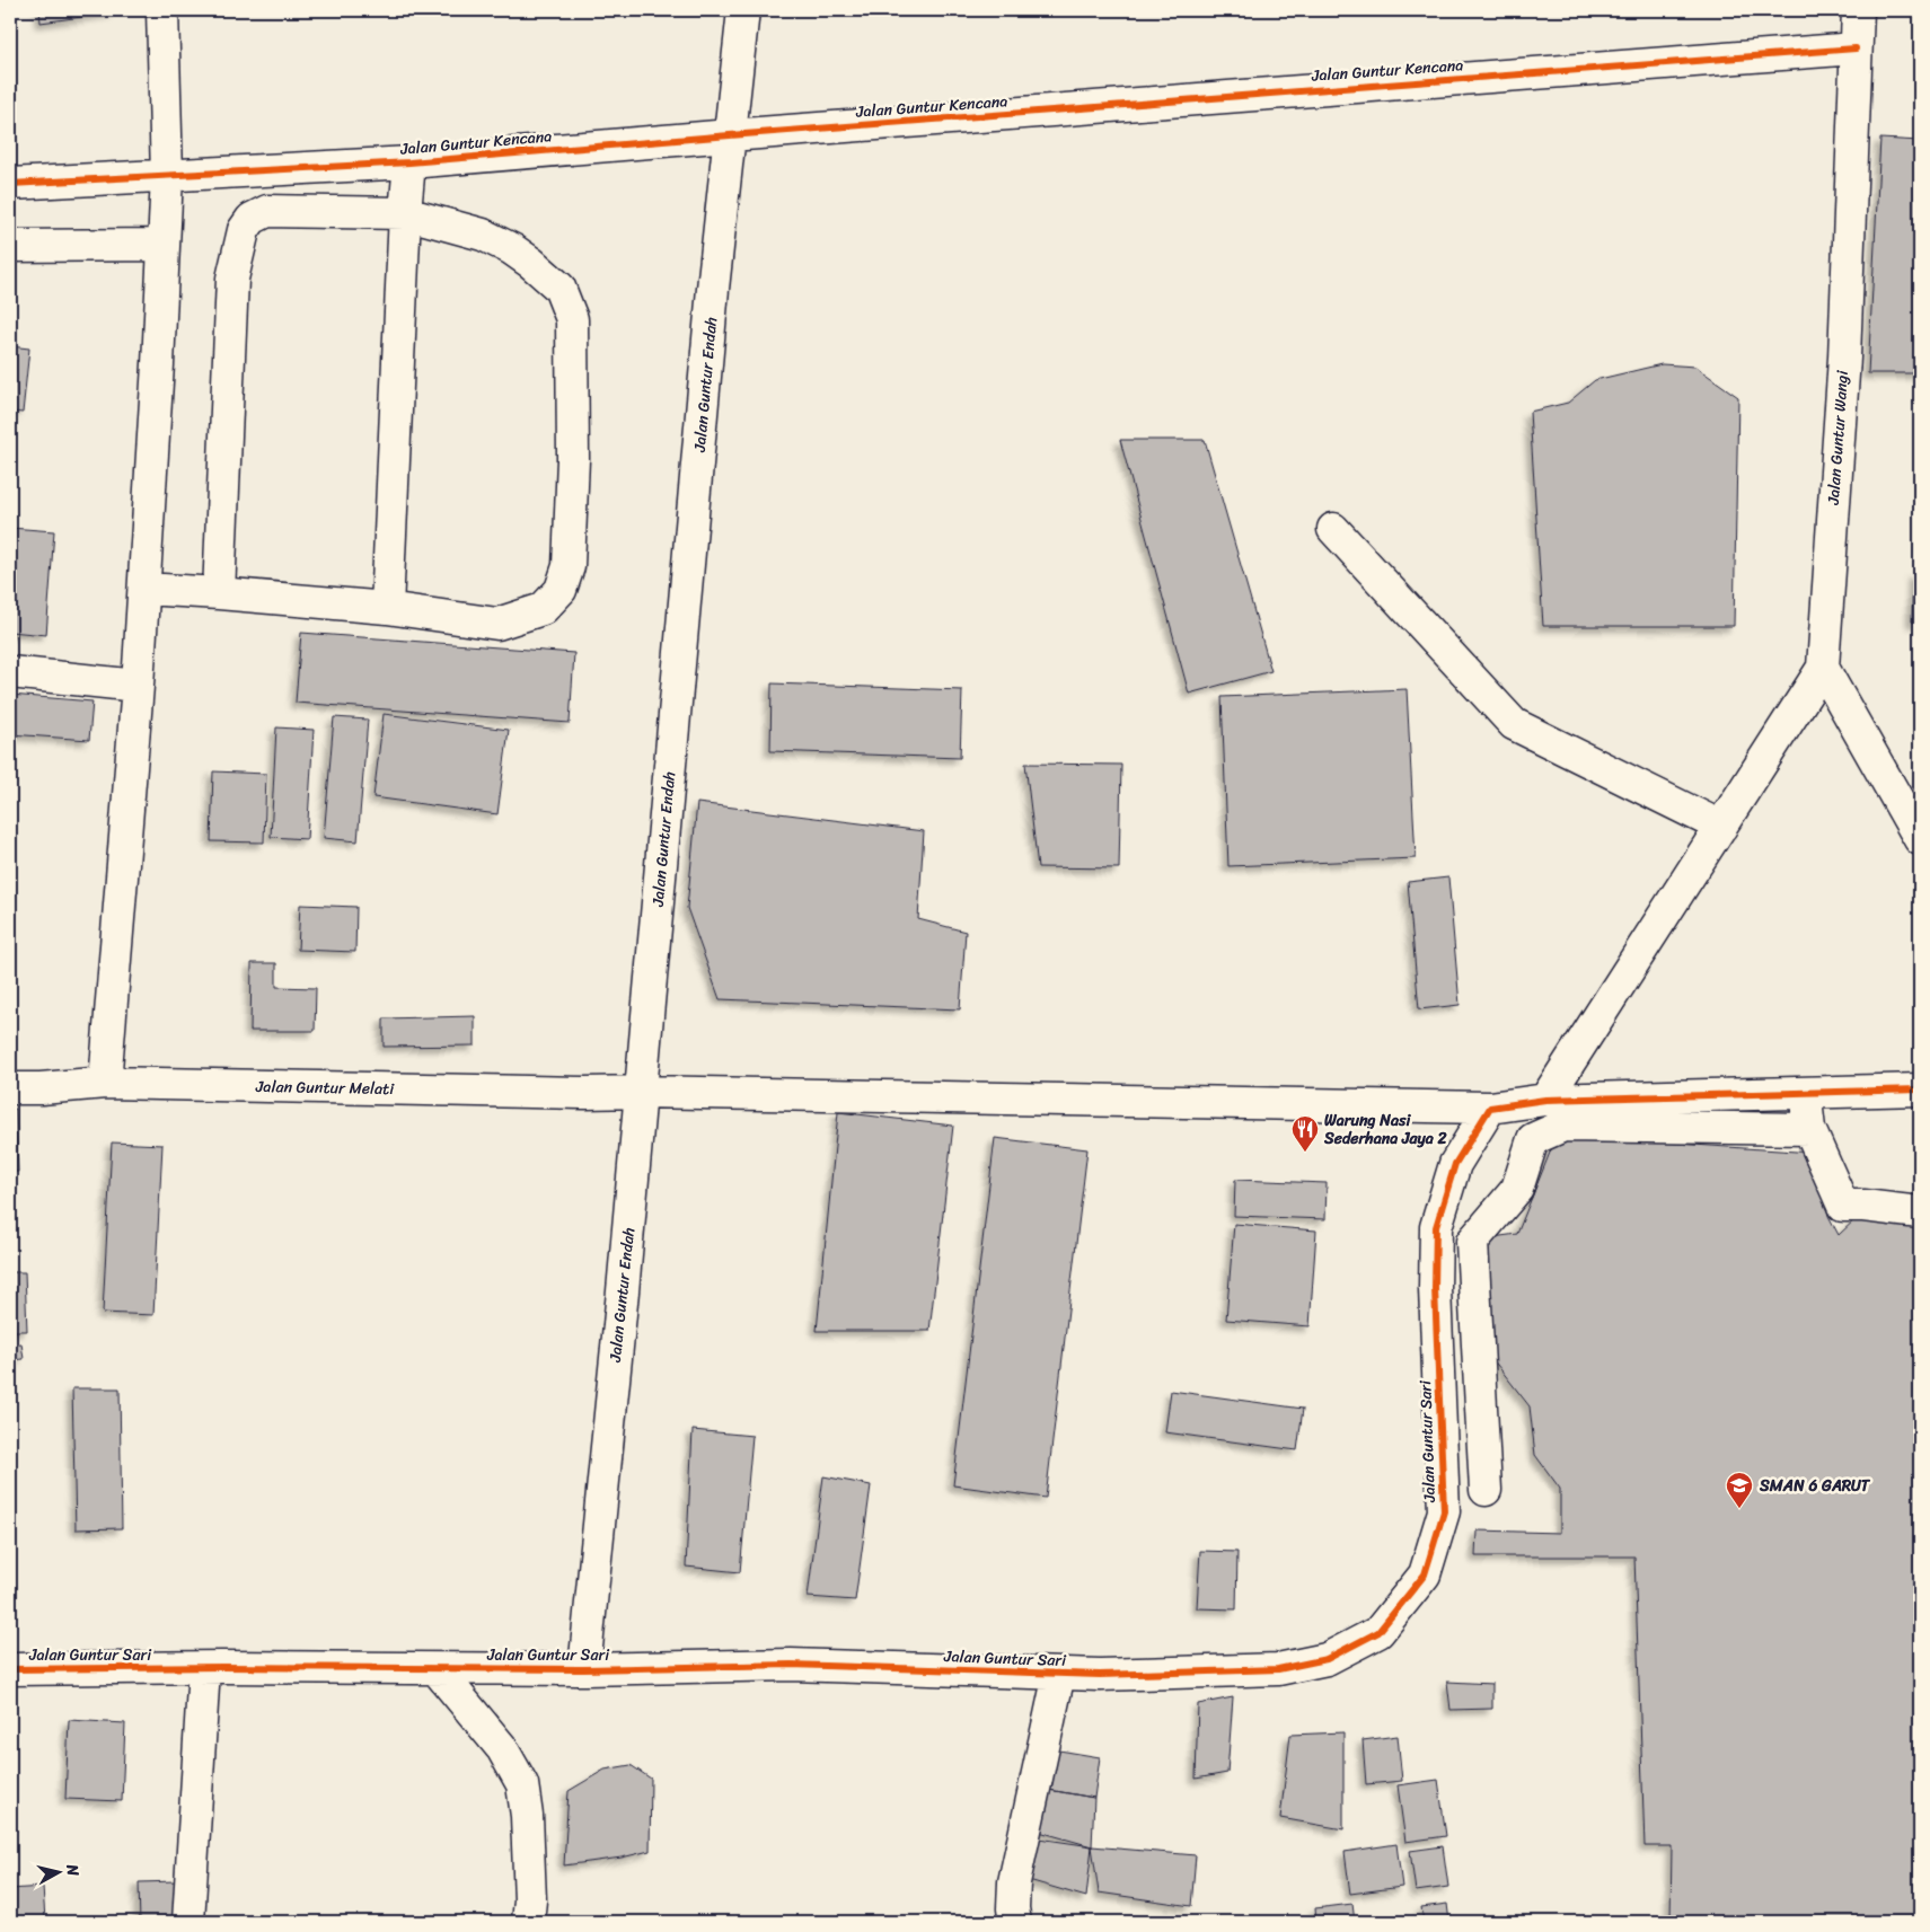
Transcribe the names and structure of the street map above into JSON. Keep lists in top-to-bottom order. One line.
{"streets":{"street":["Jalan Guntur Kencana","Jalan Guntur Endah","Jalan Guntur Wangi","Jalan Guntur Melati","Jalan Guntur Sari"]},"crossings":[["Jalan Guntur Kencana","Jalan Guntur Endah"],["Jalan Guntur Kencana","Jalan Guntur Wangi"],["Jalan Guntur Endah","Jalan Guntur Melati"],["Jalan Guntur Endah","Jalan Guntur Sari"],["Jalan Guntur Melati","Jalan Guntur Sari"]],"places":{"restaurant":["Warung Nasi Sederhana Jaya 2"],"school or university":["SMAN 6 GARUT"]},"north":"right"}
